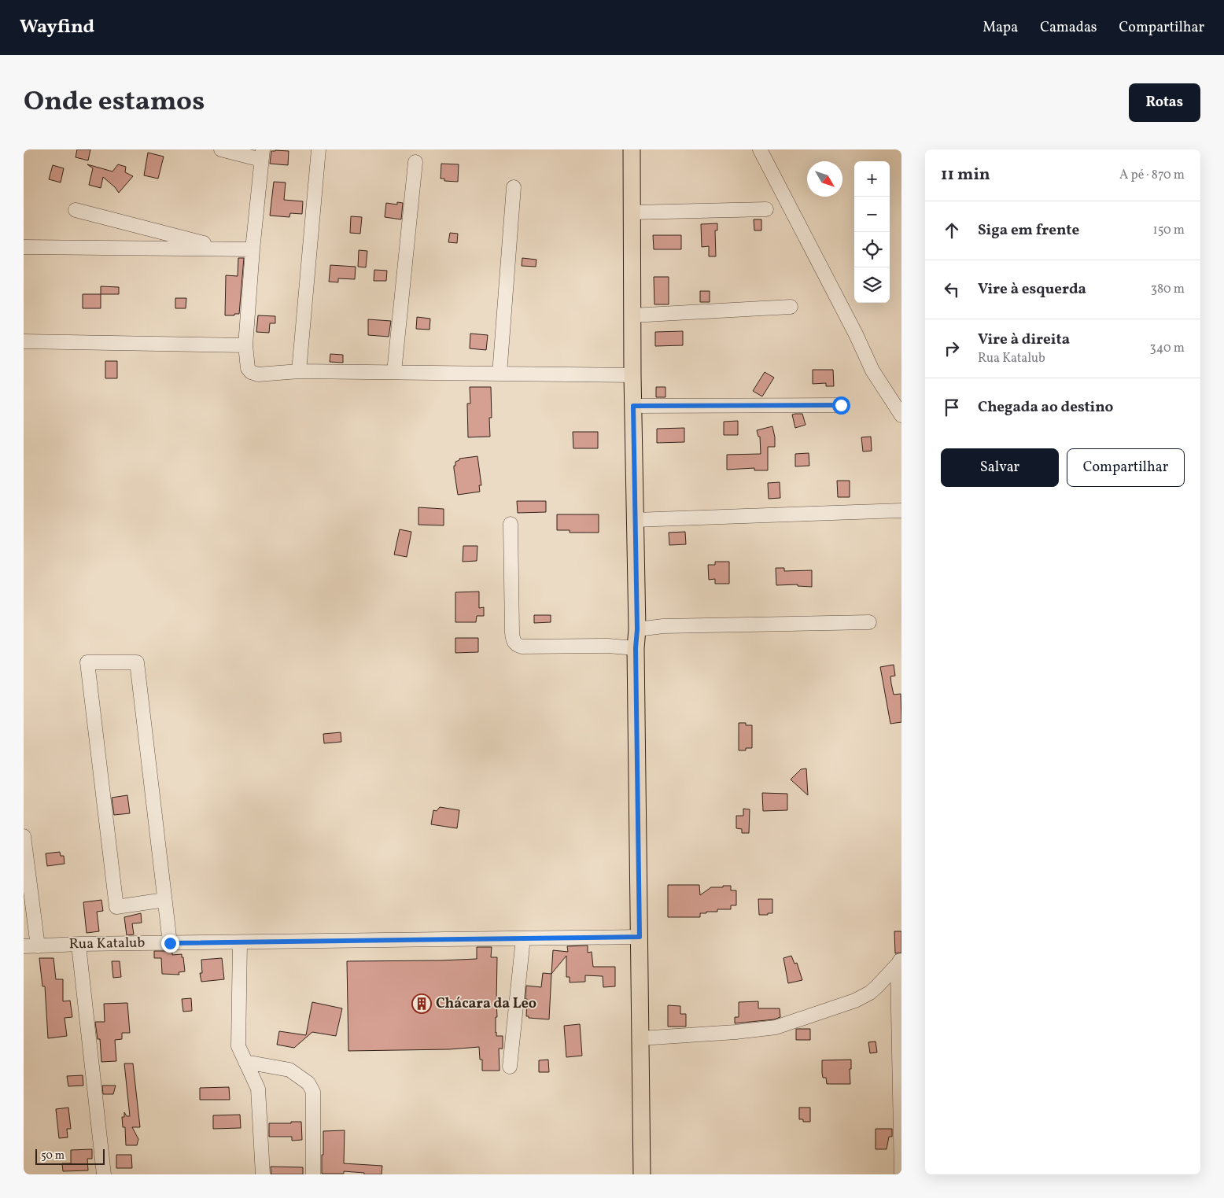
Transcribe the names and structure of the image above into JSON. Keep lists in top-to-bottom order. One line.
{"streets":{"street":["Rua Katalub"]},"places":{"building":["Chácara da Leo"]},"scale_bar":"50 m","north":"bottom right","page":{"header":"Wayfind","nav":["Mapa","Camadas","Compartilhar"],"title":"Onde estamos","buttons":["Rotas",["Salvar","Compartilhar"]],"heading":["11 min","A pé · 870 m"],"map_buttons":["+","−"],"list":[["Siga em frente","150 m"],["Vire à esquerda","380 m"],["Vire à direita","Rua Katalub","340 m"],"Chegada ao destino"],"scale":"50 m"}}
